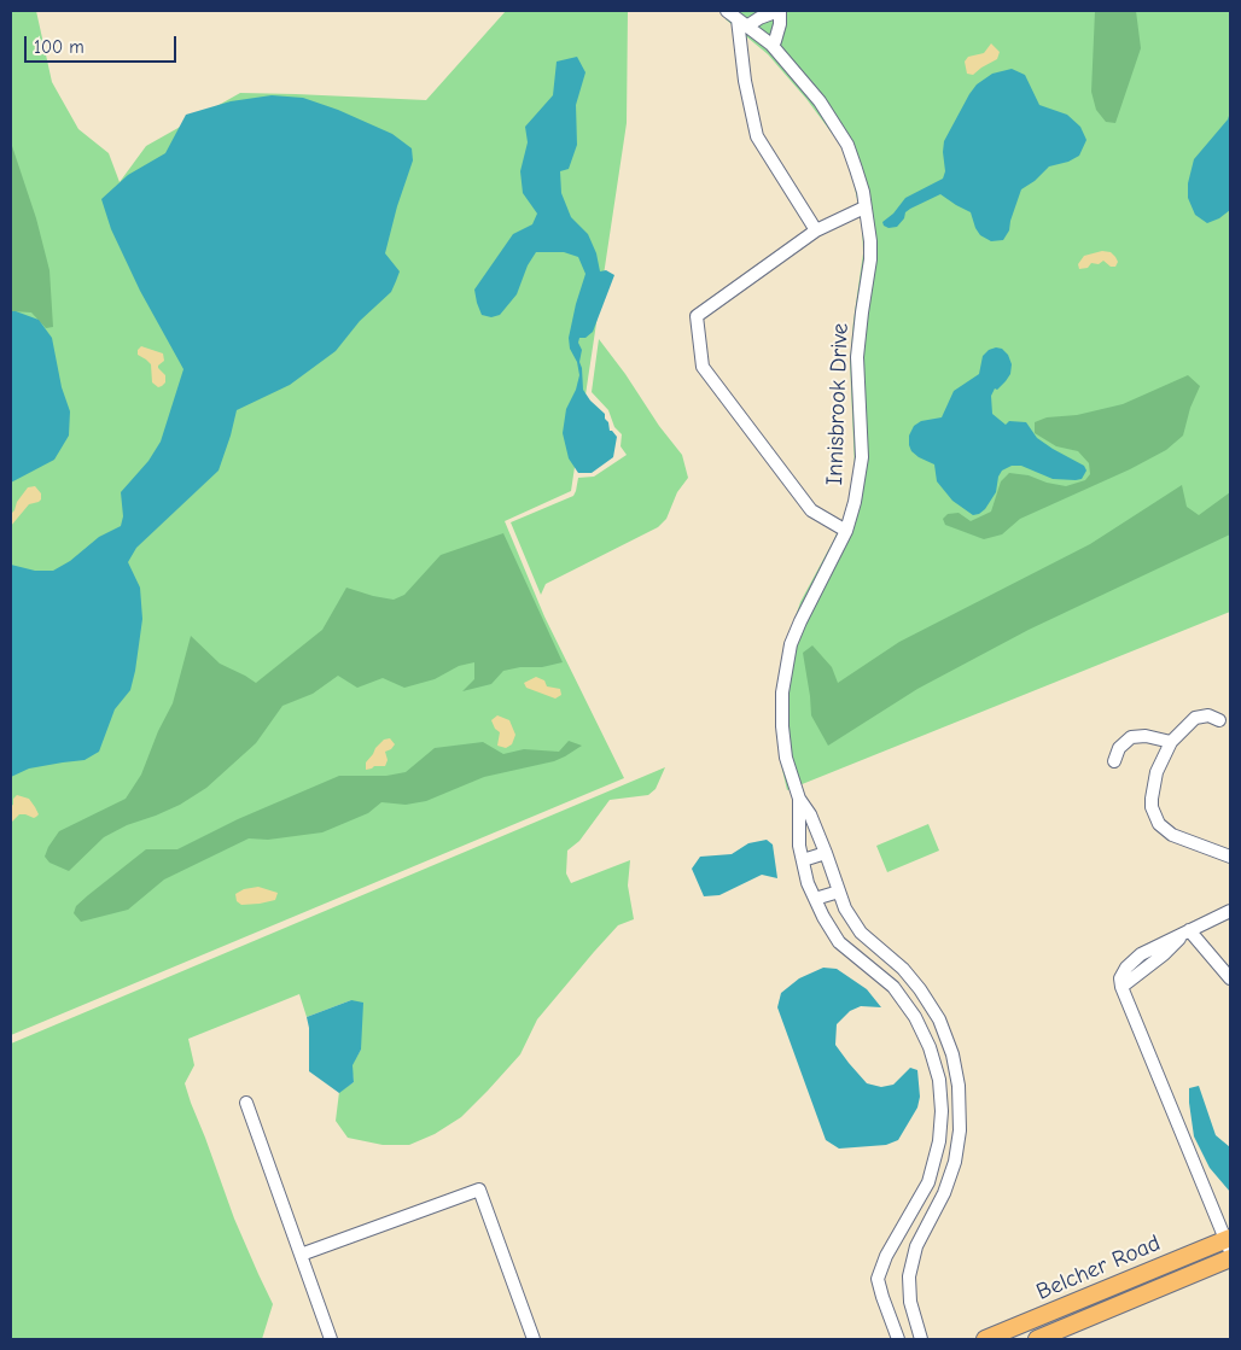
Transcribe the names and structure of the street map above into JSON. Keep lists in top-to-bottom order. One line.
{"streets":{"main road":["Belcher Road"],"street":["Innisbrook Drive"]},"scale_bar":"100 m"}
